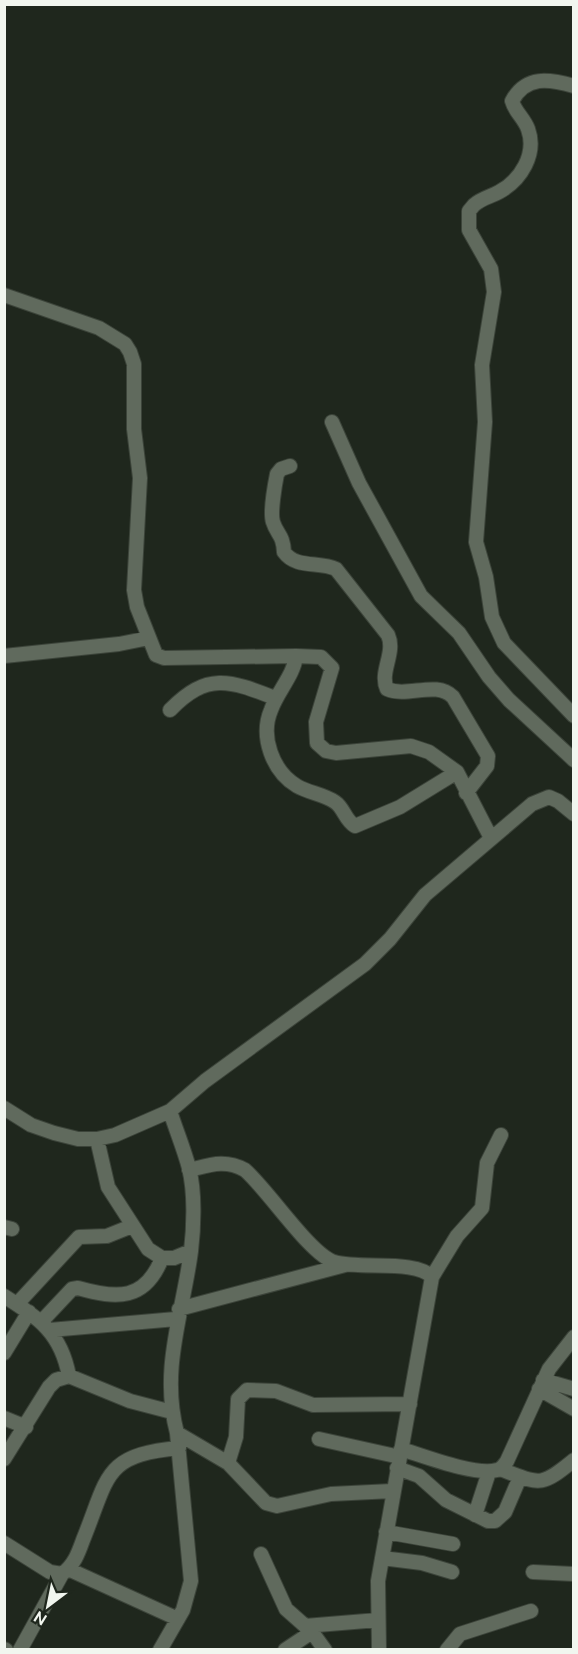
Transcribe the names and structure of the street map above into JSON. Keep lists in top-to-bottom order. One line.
{"north":"bottom left"}
